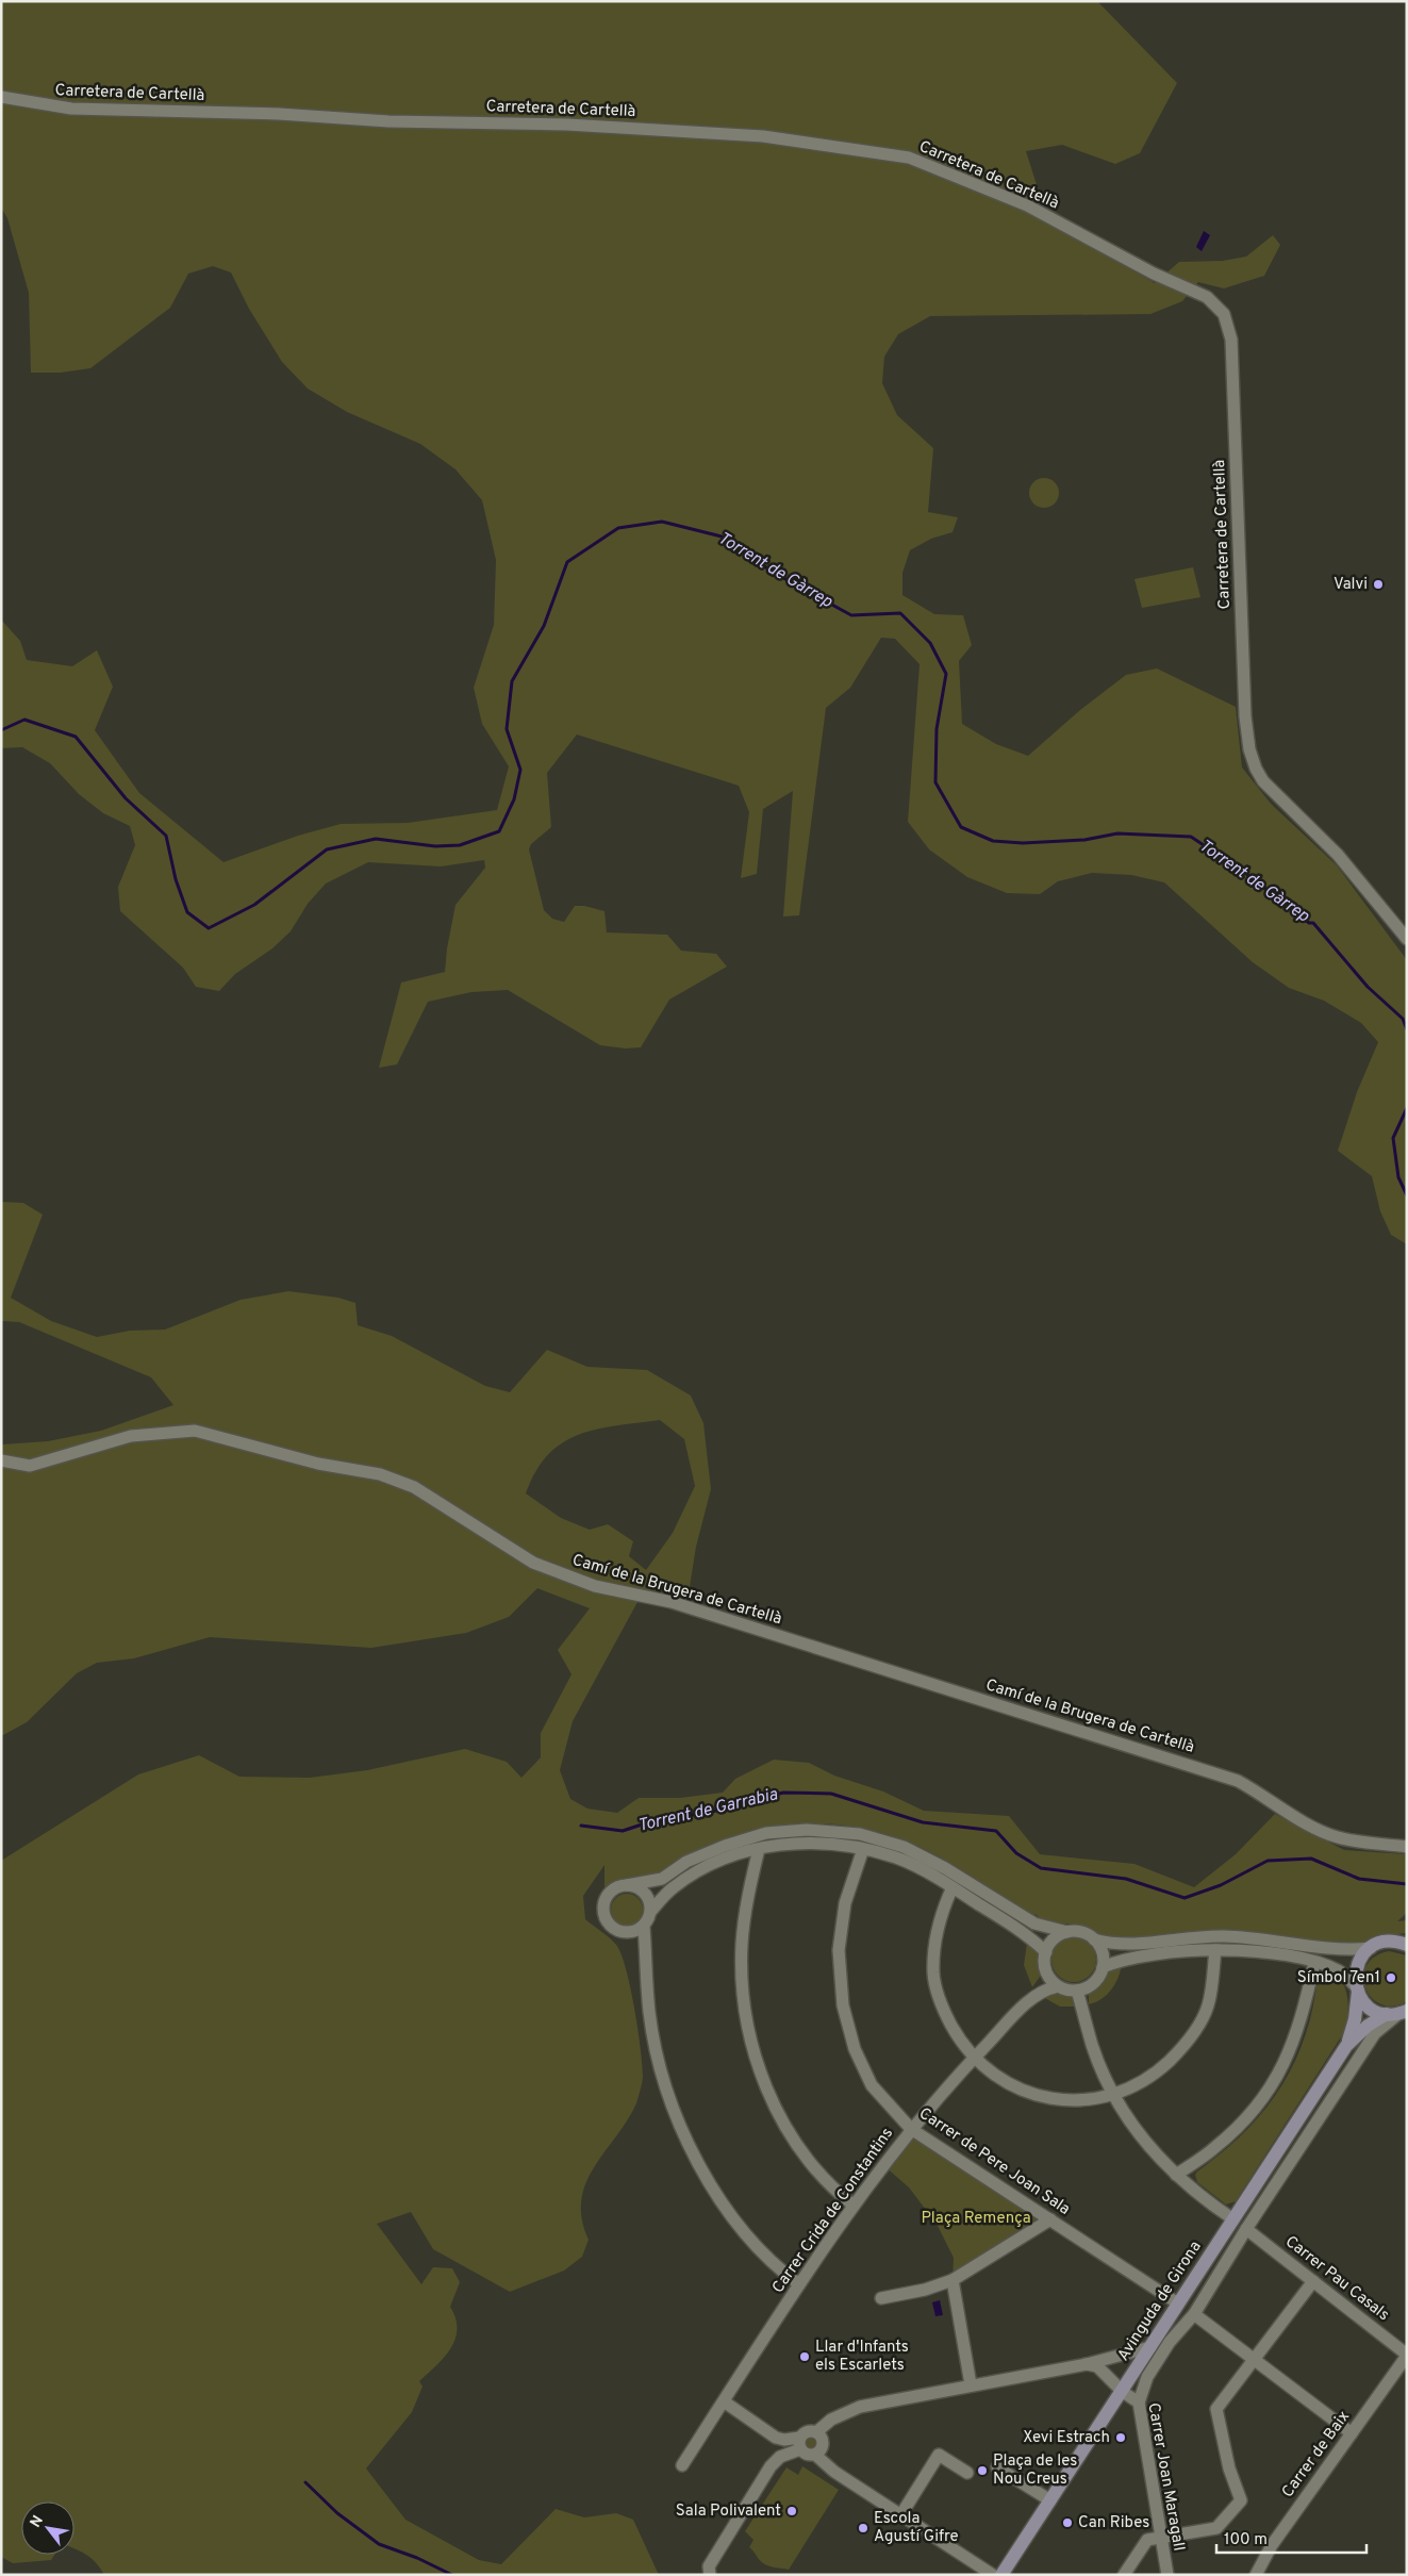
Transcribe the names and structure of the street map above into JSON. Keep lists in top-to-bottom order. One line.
{"streets":{"main road":["Avinguda de Girona"],"street":["Carretera de Cartellà","Camí de la Brugera de Cartellà","Carrer de Pere Joan Sala","Carrer Crida de Constantins","Carrer Pau Casals","Carrer de Baix","Carrer Joan Maragall"]},"crossings":[["Carrer de Pere Joan Sala","Carrer Crida de Constantins"],["Carrer de Pere Joan Sala","Avinguda de Girona"],["Carrer Pau Casals","Avinguda de Girona"],["Carrer Pau Casals","Carrer de Baix"],["Avinguda de Girona","Carrer Joan Maragall"]],"water":["Torrent de Gàrrep","Torrent de Garrabia"],"parks":["Plaça Remença"],"places":["Valvi","Símbol 7en1","Llar d'Infants els Escarlets","Xevi Estrach","Plaça de les Nou Creus","Sala Polivalent","Can Ribes","Escola Agustí Gifre"],"scale_bar":"100 m","north":"top left"}
